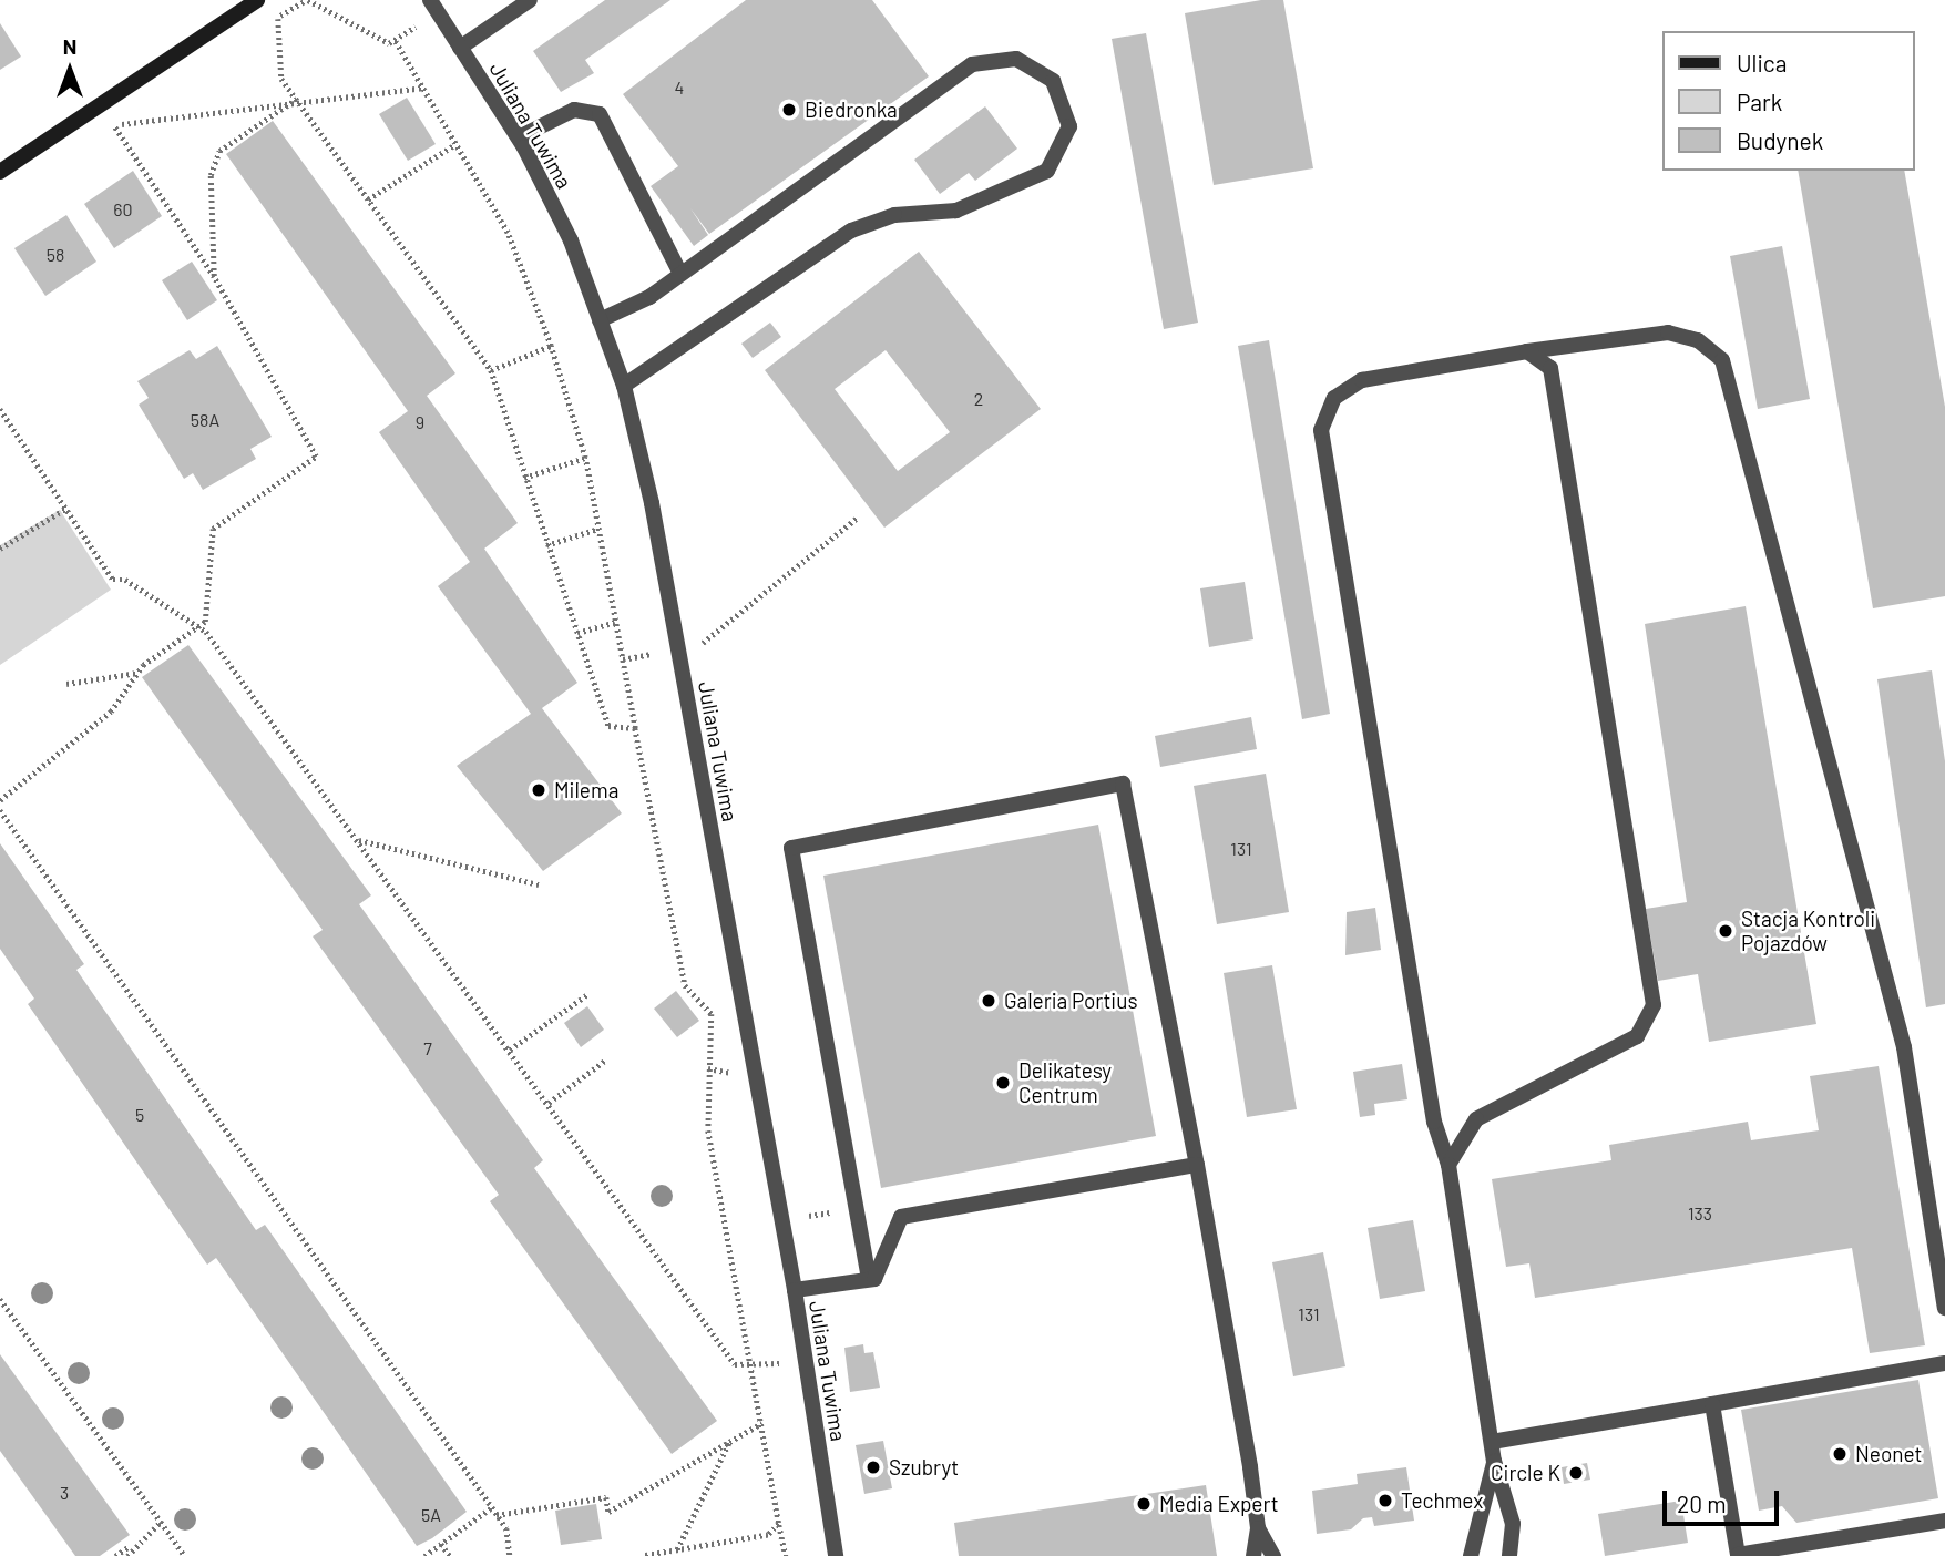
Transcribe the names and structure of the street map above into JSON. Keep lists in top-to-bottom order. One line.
{"streets":{"street":["Juliana Tuwima"]},"places":["Biedronka","Milema","Stacja Kontroli Pojazdów","Galeria Portius","Delikatesy Centrum","Neonet","Szubryt","Circle K","Techmex","Media Expert"],"house_numbers":["4","60","58","2","58A","9","131","7","5","133","131","3","5A"],"legend":["Ulica","Park","Budynek"],"scale_bar":"20 m","north":"top"}
